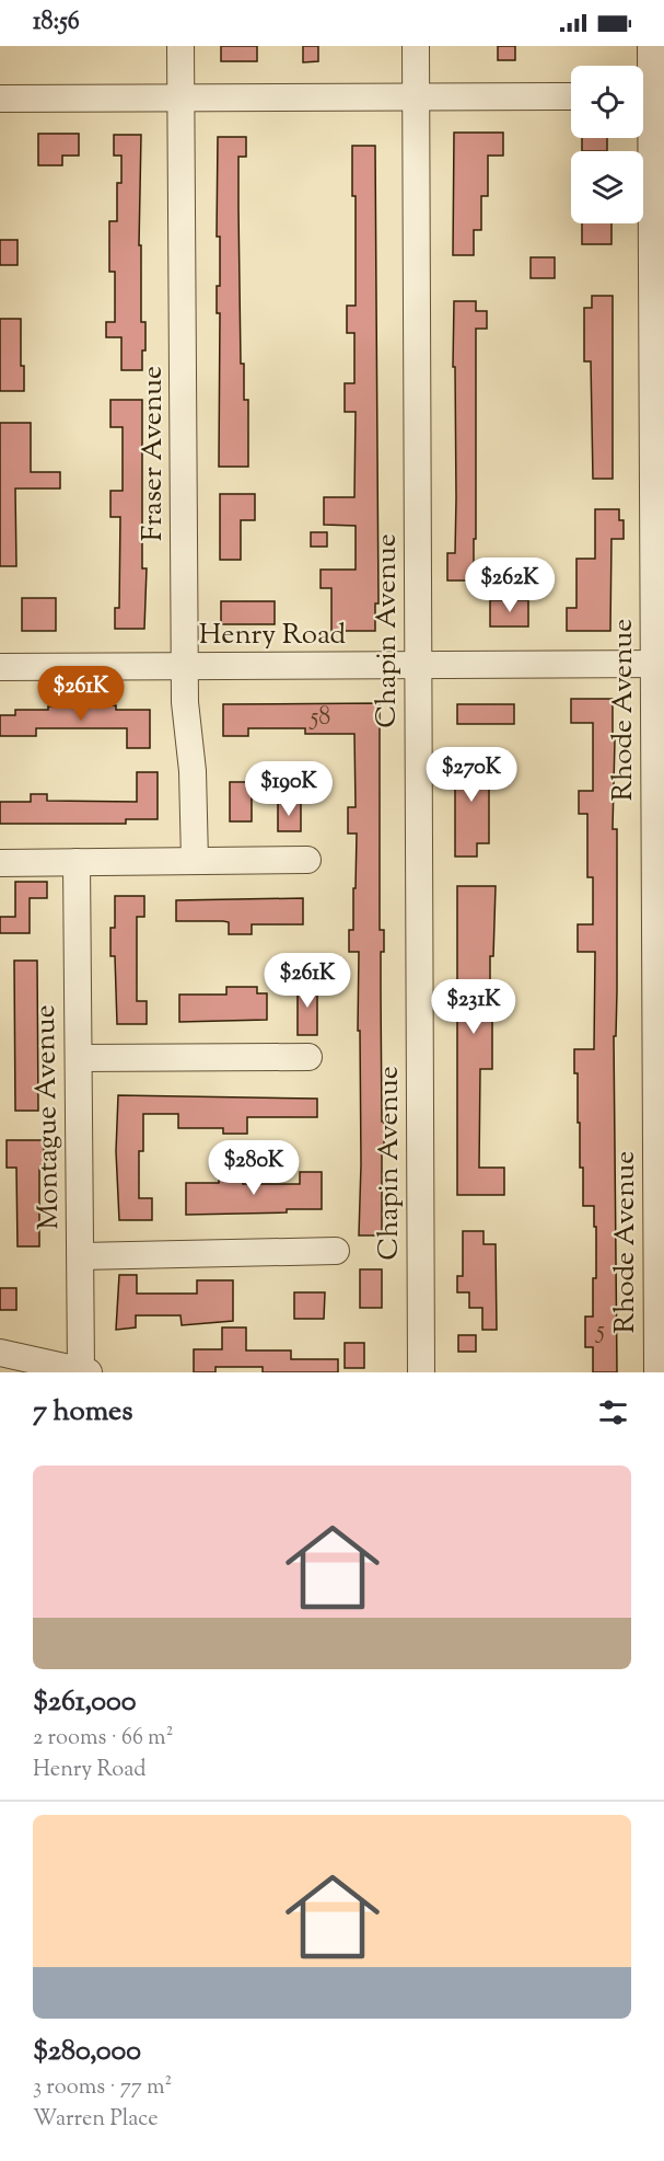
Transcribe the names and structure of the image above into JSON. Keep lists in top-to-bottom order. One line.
{"streets":{"street":["Fraser Avenue","Chapin Avenue","Henry Road","Rhode Avenue","Montague Avenue"]},"crossings":[["Fraser Avenue","Henry Road"],["Chapin Avenue","Henry Road"],["Henry Road","Rhode Avenue"]],"house_numbers":["58","5"],"page":{"status":"18:56","price":["$262K","$261K","$270K","$190K","$261K","$231K","$280K"],"heading":"7 homes","list":[{"name":"$261,000","note":"2 rooms · 66 m² · Henry Road"},{"name":"$280,000","note":"3 rooms · 77 m² · Warren Place"}]}}
